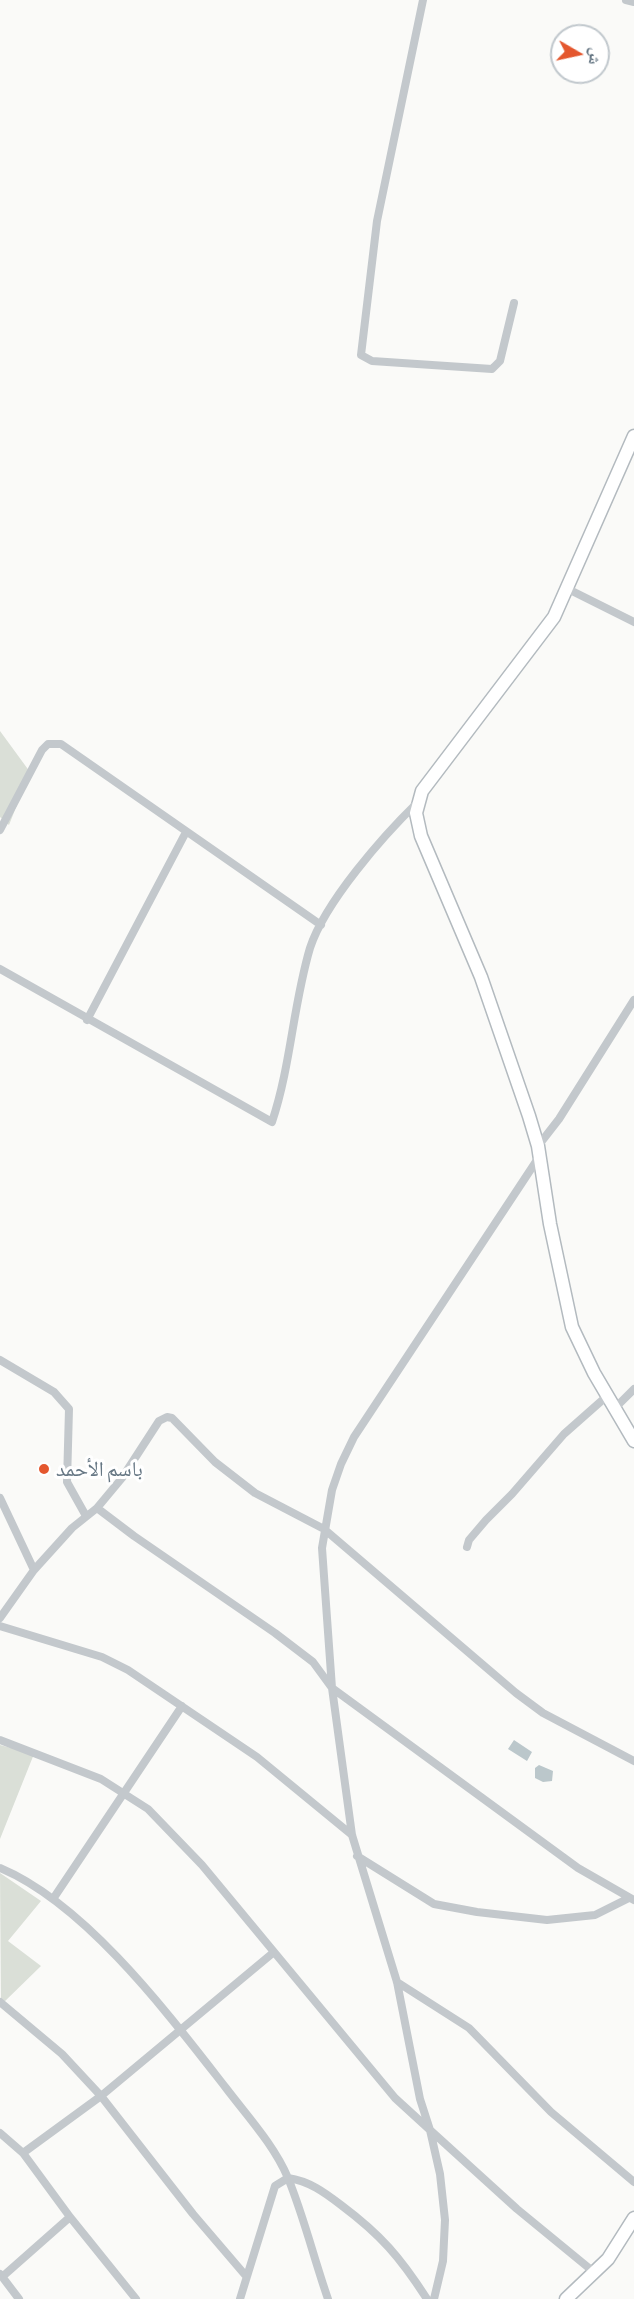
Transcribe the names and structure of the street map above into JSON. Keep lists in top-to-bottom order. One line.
{"places":["باسم الأحمد"],"north":"right"}
